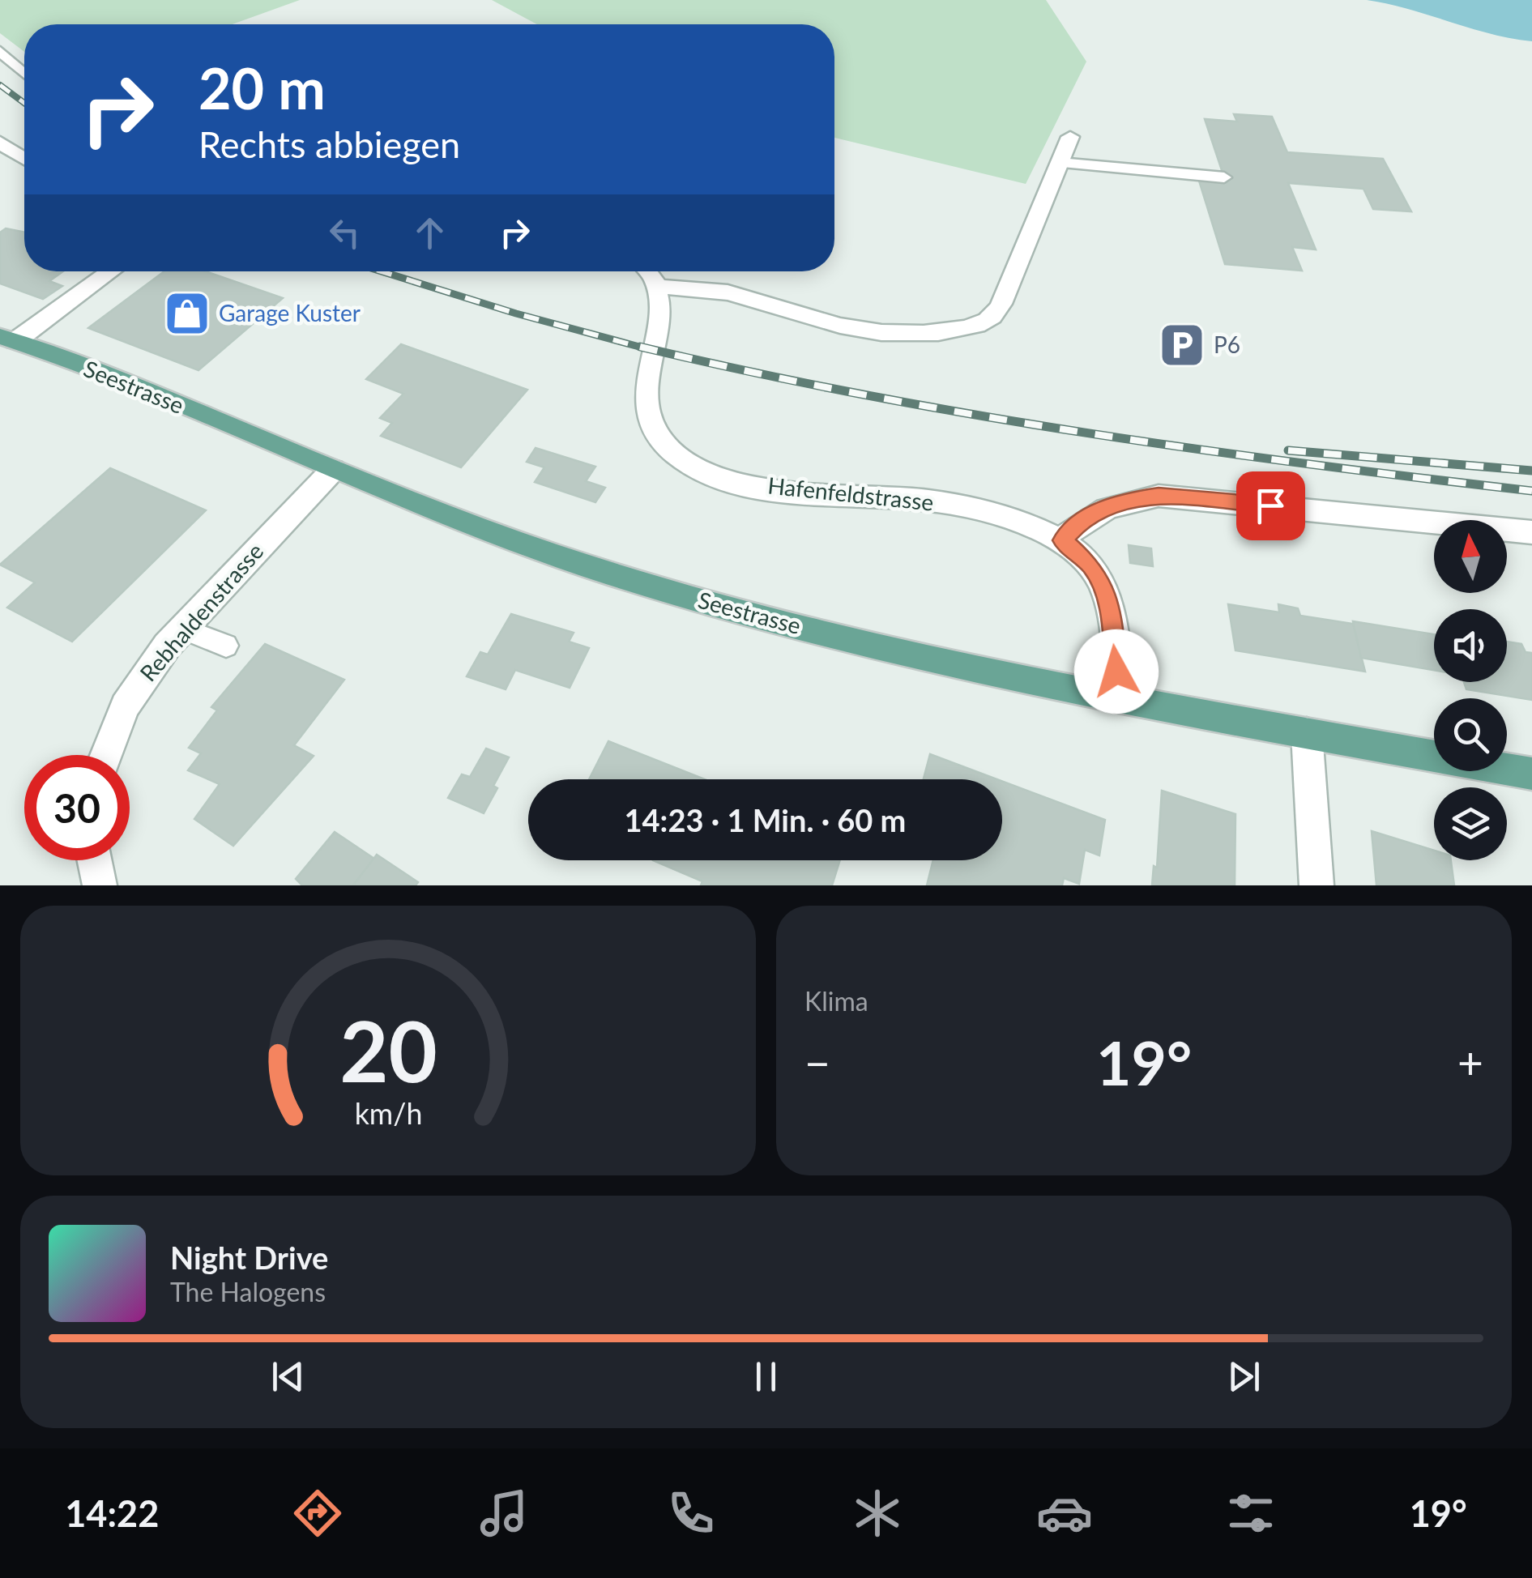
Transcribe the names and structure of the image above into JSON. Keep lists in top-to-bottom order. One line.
{"streets":{"main road":["Seestrasse"],"street":["Hafenfeldstrasse","Rebhaldenstrasse"]},"crossings":[["Seestrasse","Hafenfeldstrasse"],["Seestrasse","Rebhaldenstrasse"]],"places":{"shop":["Garage Kuster"],"parking":["P6"]},"north":"top","page":{"turn":["20 m","Rechts abbiegen"],"limit":"30","trip":"14:23 · 1 Min. · 60 m","tile":"Klima","heat":["−","19°","+"],"song":["Night Drive","The Halogens"],"tabs":["14:22","19°"],"gauge":["20","km/h"]}}
